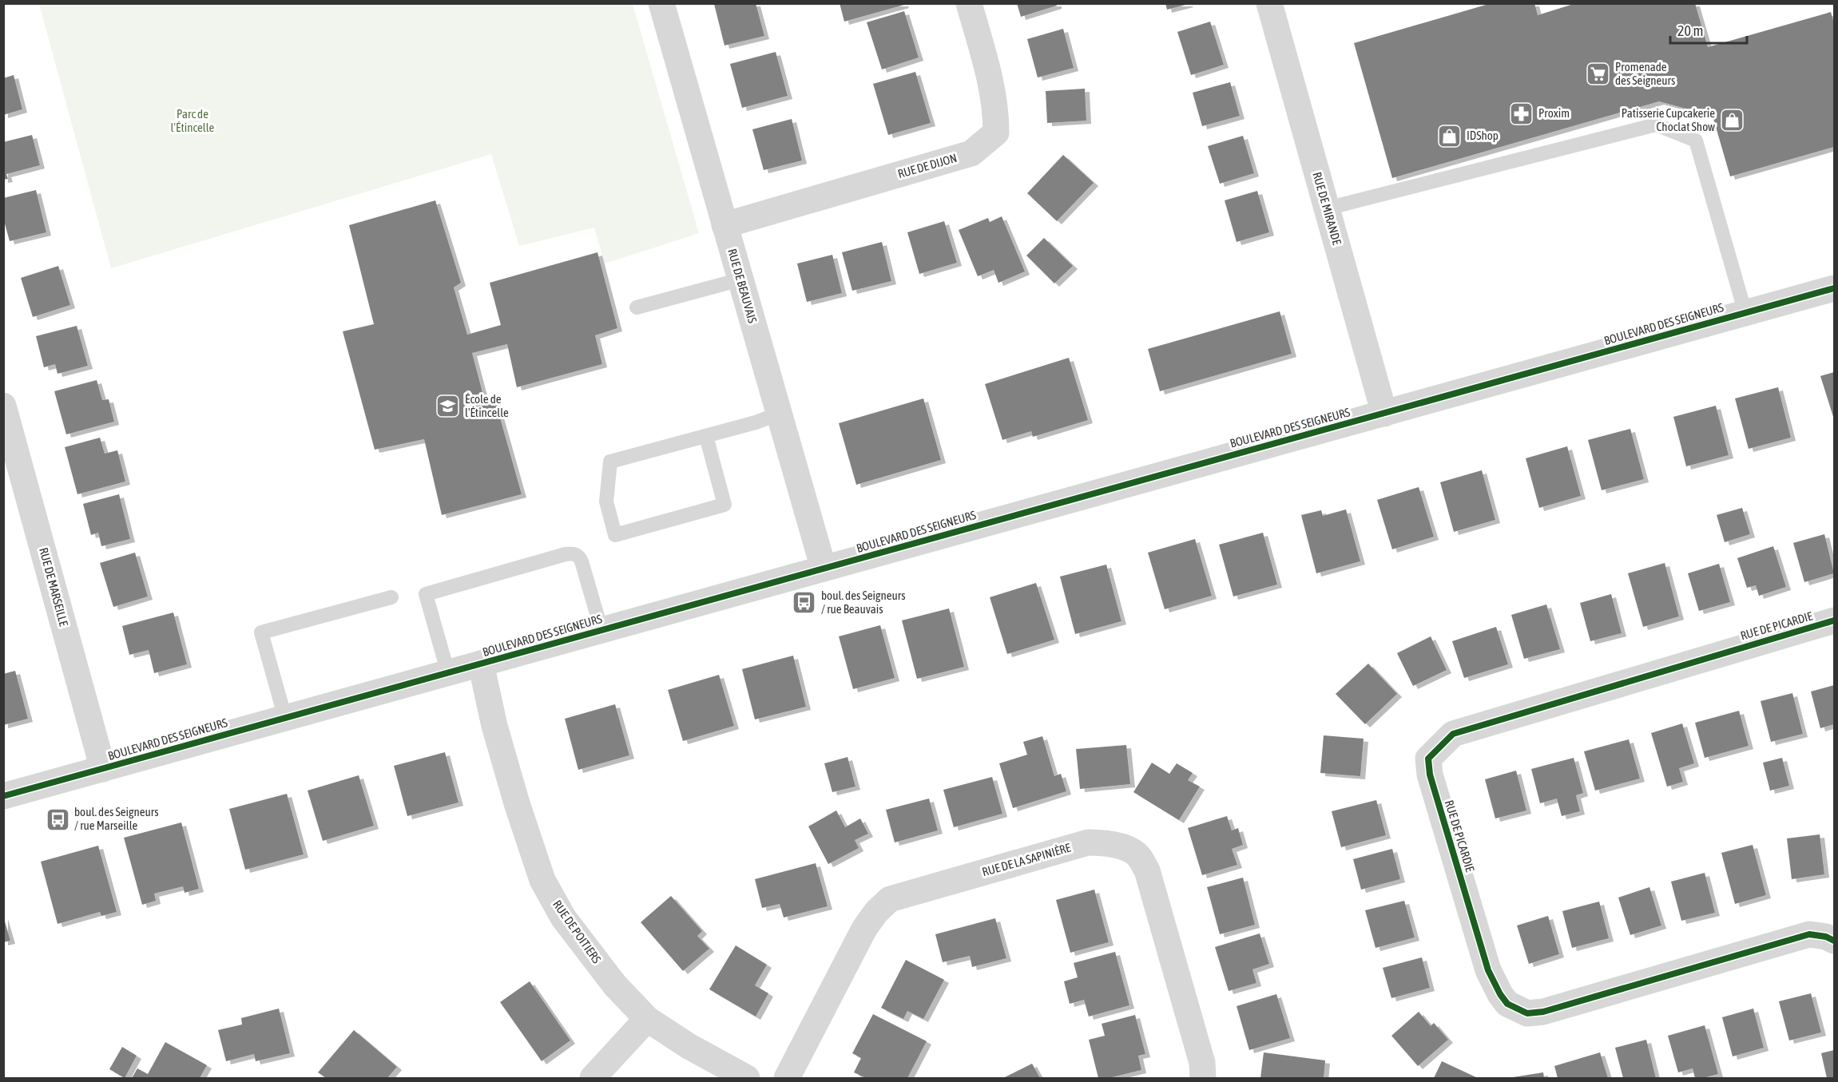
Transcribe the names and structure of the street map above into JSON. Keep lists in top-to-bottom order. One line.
{"streets":{"street":["RUE DE DIJON","RUE DE MIRANDE","RUE DE BEAUVAIS","BOULEVARD DES SEIGNEURS","RUE DE MARSEILLE","RUE DE PICARDIE","RUE DE LA SAPINIÈRE","RUE DE POITIERS"]},"crossings":[["RUE DE DIJON","RUE DE BEAUVAIS"],["RUE DE MIRANDE","BOULEVARD DES SEIGNEURS"],["RUE DE BEAUVAIS","BOULEVARD DES SEIGNEURS"],["BOULEVARD DES SEIGNEURS","RUE DE MARSEILLE"],["BOULEVARD DES SEIGNEURS","RUE DE POITIERS"]],"parks":["Parc de l'Étincelle"],"places":{"supermarket":["Promenade des Seigneurs"],"pharmacy":["Proxim"],"shop":["Patisserie Cupcakerie Choclat Show","IDShop"],"school or university":["École de l'Étincelle"],"bus stop":["boul. des Seigneurs / rue Beauvais","boul. des Seigneurs / rue Marseille"]},"scale_bar":"20 m"}
